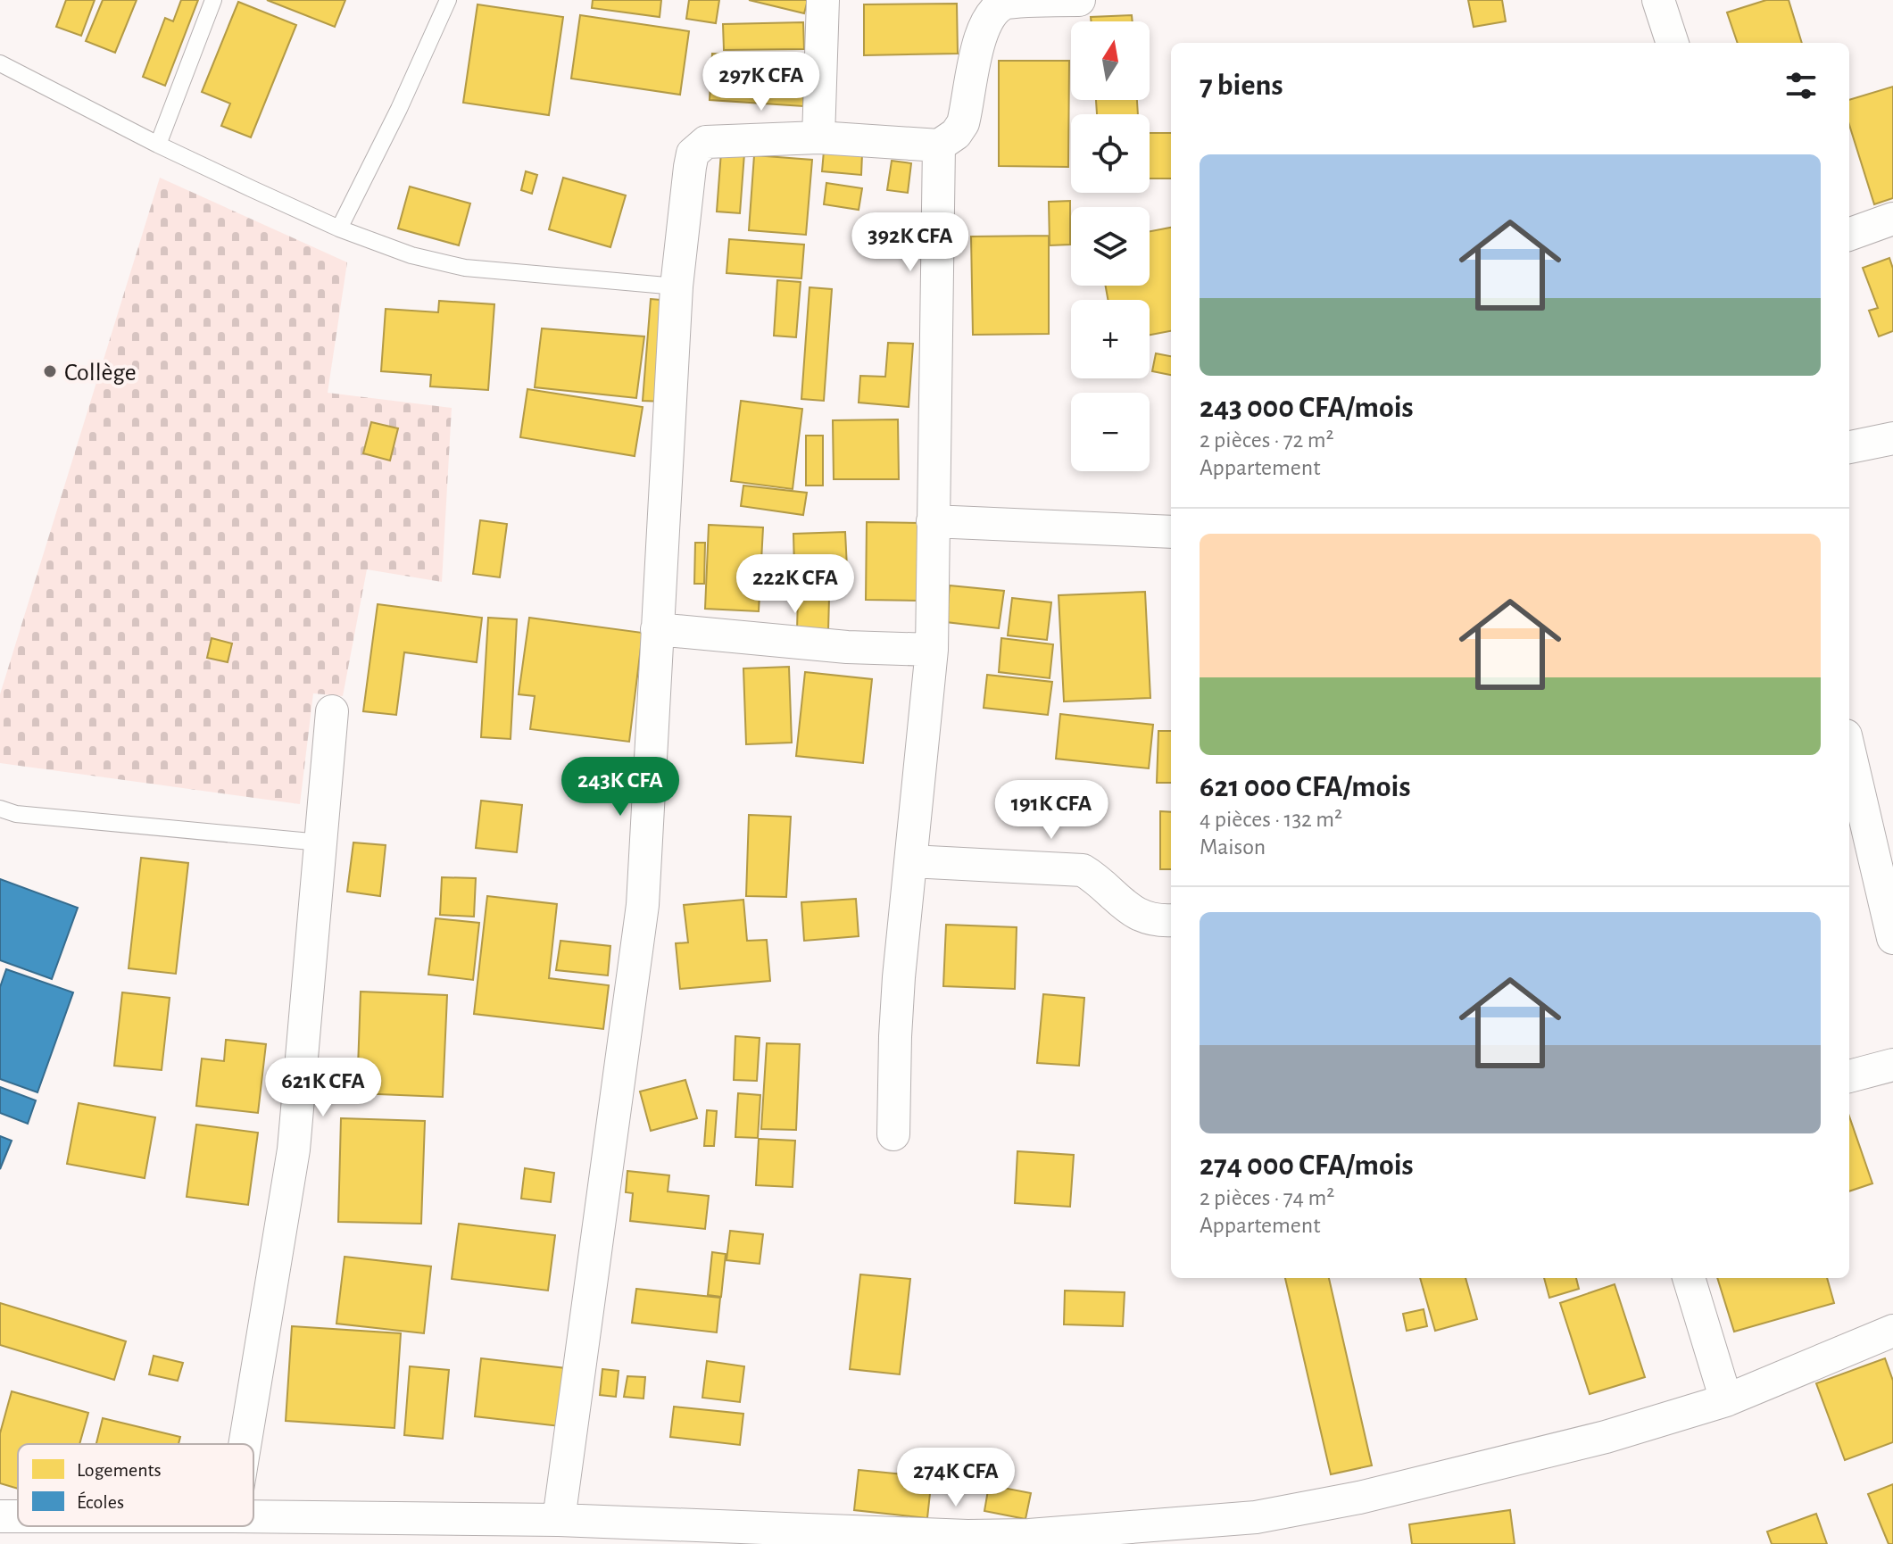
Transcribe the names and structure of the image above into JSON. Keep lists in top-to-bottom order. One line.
{"places":["Collège"],"legend":["Logements","Écoles"],"north":"top","page":{"map_buttons":["+","−"],"heading":"7 biens","price":["297K CFA","392K CFA","222K CFA","243K CFA","191K CFA","621K CFA","274K CFA"],"list":[{"name":"243 000 CFA/mois","note":"2 pièces · 72 m² · Appartement"},{"name":"621 000 CFA/mois","note":"4 pièces · 132 m² · Maison"},{"name":"274 000 CFA/mois","note":"2 pièces · 74 m² · Appartement"}]}}
